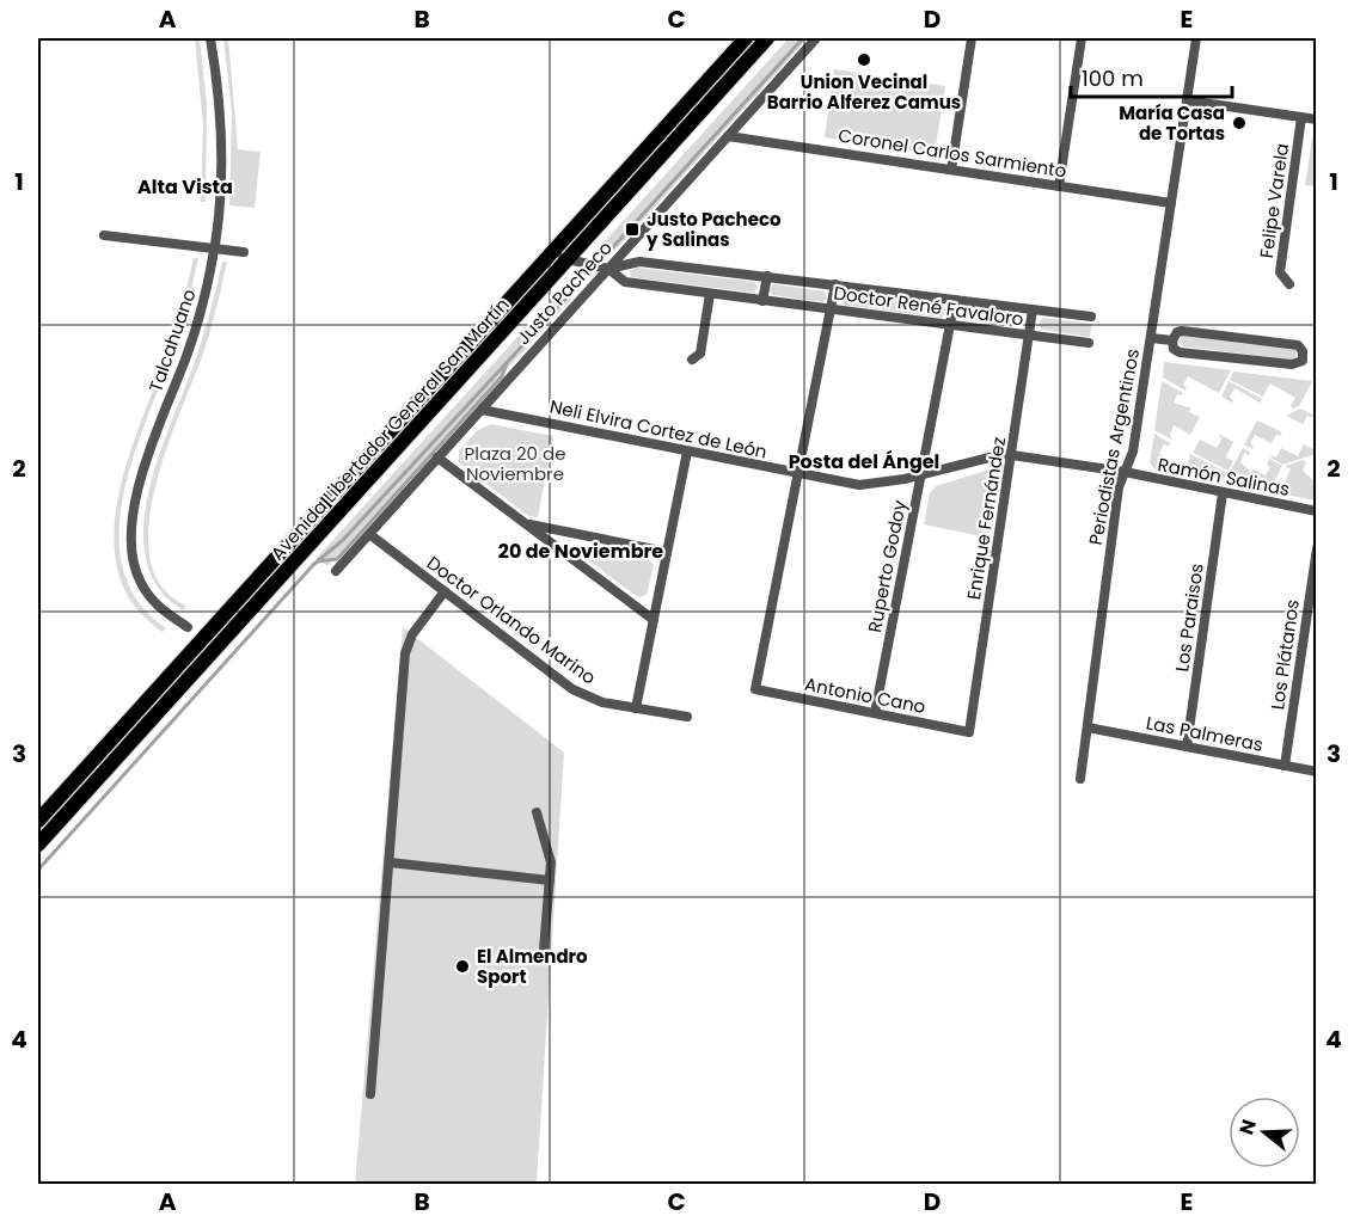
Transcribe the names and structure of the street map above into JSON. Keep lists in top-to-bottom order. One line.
{"streets":{"main road":["Avenida Libertador General San Martín"],"street":["Coronel Carlos Sarmiento","Felipe Varela","Justo Pacheco","Doctor René Favaloro","Talcahuano","Neli Elvira Cortez de León","Periodistas Argentinos","Ramón Salinas","Enrique Fernández","Ruperto Godoy","Los Paraisos","Doctor Orlando Marino","Los Plátanos","Antonio Cano","Las Palmeras"]},"crossings":[["Coronel Carlos Sarmiento","Justo Pacheco"],["Coronel Carlos Sarmiento","Periodistas Argentinos"],["Justo Pacheco","Doctor René Favaloro"],["Justo Pacheco","Neli Elvira Cortez de León"],["Justo Pacheco","Doctor Orlando Marino"],["Doctor René Favaloro","Enrique Fernández"],["Doctor René Favaloro","Ruperto Godoy"],["Neli Elvira Cortez de León","Periodistas Argentinos"],["Neli Elvira Cortez de León","Ramón Salinas"],["Neli Elvira Cortez de León","Enrique Fernández"],["Neli Elvira Cortez de León","Ruperto Godoy"],["Neli Elvira Cortez de León","Antonio Cano"],["Periodistas Argentinos","Ramón Salinas"],["Periodistas Argentinos","Las Palmeras"],["Ramón Salinas","Los Paraisos"],["Enrique Fernández","Antonio Cano"],["Ruperto Godoy","Antonio Cano"],["Los Paraisos","Las Palmeras"],["Los Plátanos","Las Palmeras"]],"districts":["Alta Vista","Posta del Ángel","20 de Noviembre"],"parks":["Plaza 20 de Noviembre"],"places":{"other":["Union Vecinal Barrio Alferez Camus","María Casa de Tortas","El Almendro Sport"],"transit":["Justo Pacheco y Salinas"]},"scale_bar":"100 m","north":"left","grid":{"columns":["A","B","C","D","E"],"rows":["1","2","3","4"]}}
